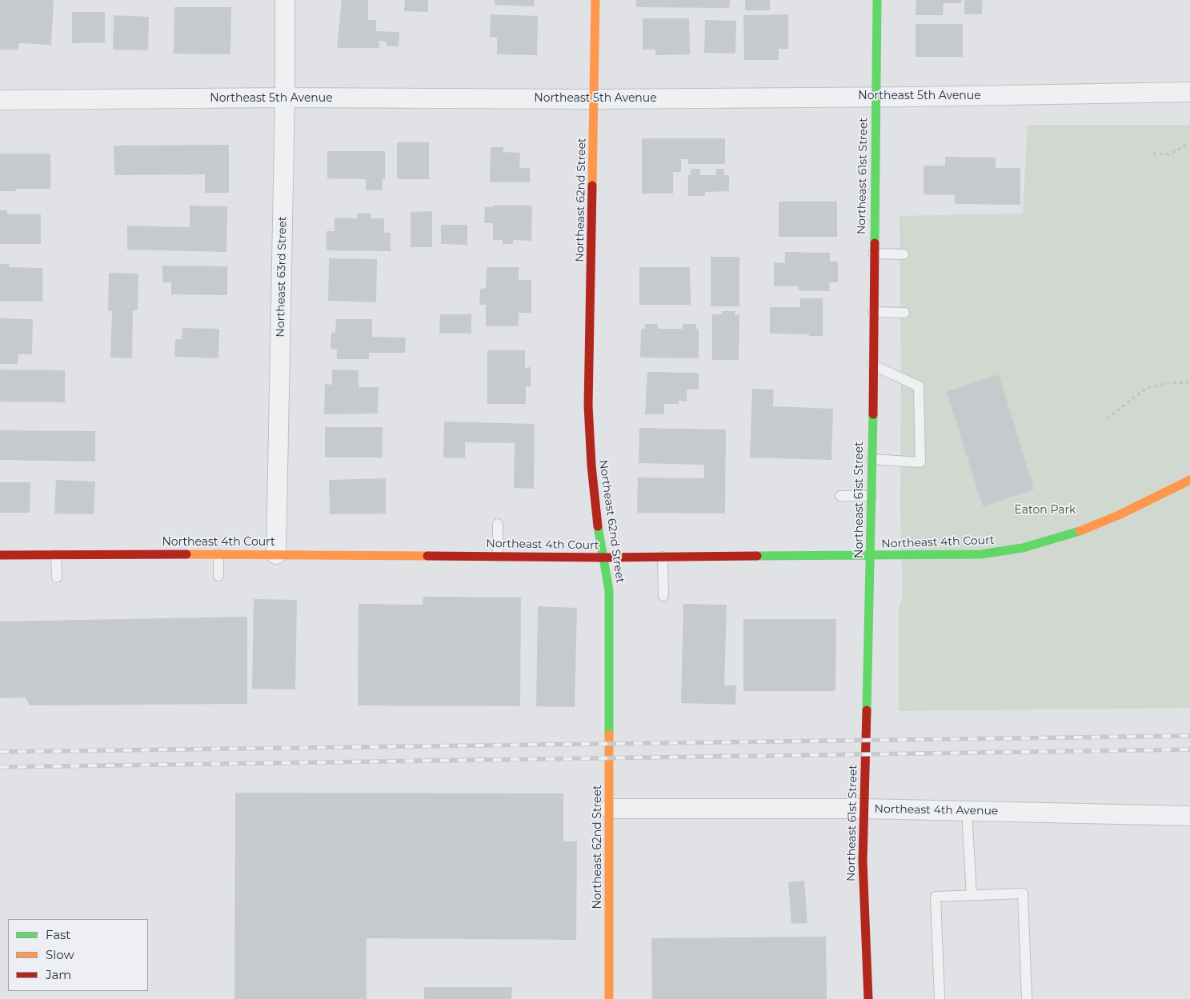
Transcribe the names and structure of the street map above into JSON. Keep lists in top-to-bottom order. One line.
{"streets":{"main road":["Northeast 61st Street","Northeast 62nd Street","Northeast 4th Court"],"street":["Northeast 5th Avenue","Northeast 63rd Street","Northeast 4th Avenue"]},"crossings":[["Northeast 5th Avenue","Northeast 61st Street"],["Northeast 5th Avenue","Northeast 62nd Street"],["Northeast 5th Avenue","Northeast 63rd Street"],["Northeast 61st Street","Northeast 4th Court"],["Northeast 61st Street","Northeast 4th Avenue"],["Northeast 62nd Street","Northeast 4th Court"],["Northeast 62nd Street","Northeast 4th Avenue"],["Northeast 63rd Street","Northeast 4th Court"]],"parks":["Eaton Park"],"legend":["Fast","Slow","Jam"]}
